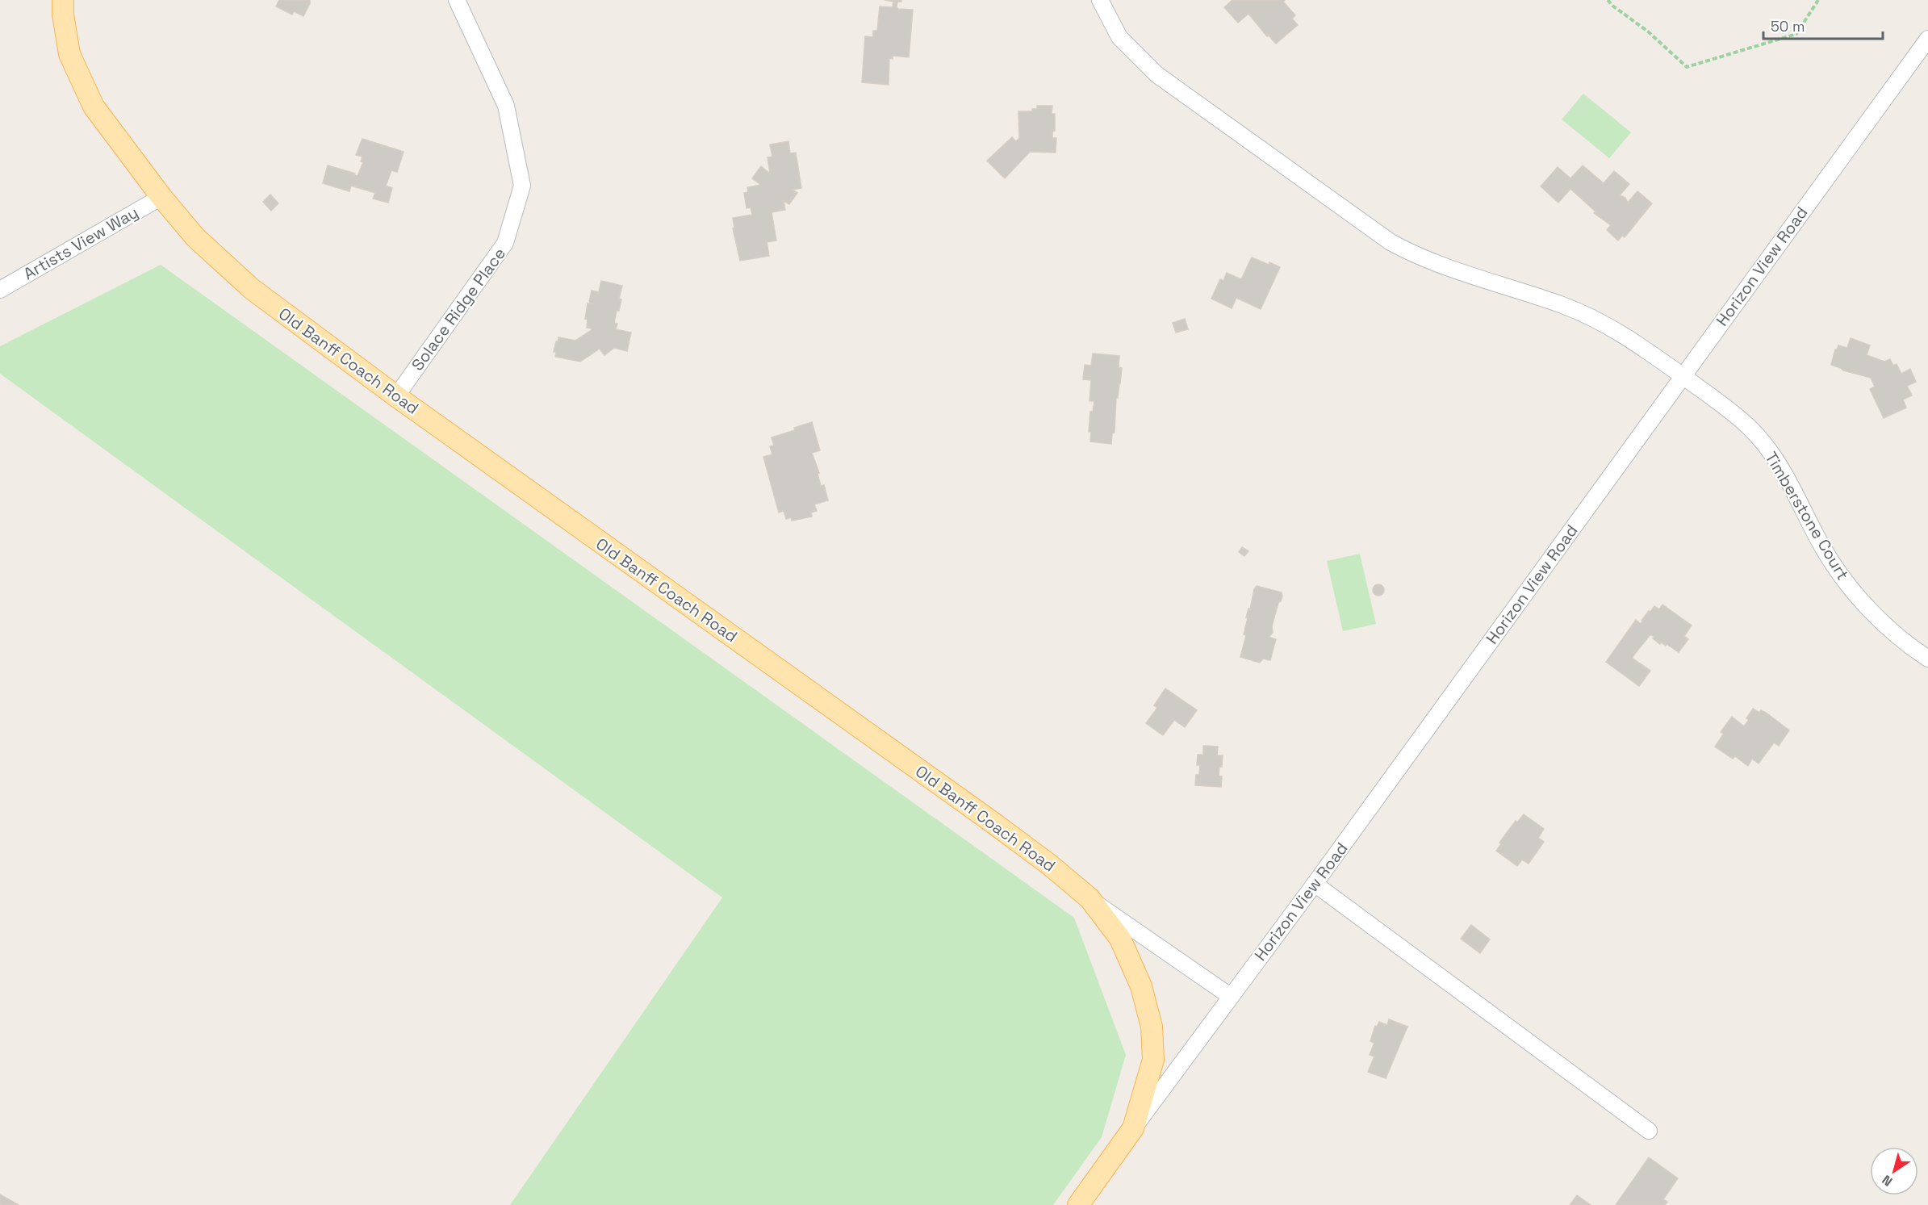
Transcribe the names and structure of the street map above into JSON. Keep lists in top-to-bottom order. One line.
{"streets":{"main road":["Old Banff Coach Road"],"street":["Artists View Way","Horizon View Road","Solace Ridge Place","Timberstone Court"]},"crossings":[["Artists View Way","Old Banff Coach Road"],["Horizon View Road","Old Banff Coach Road"],["Horizon View Road","Timberstone Court"],["Solace Ridge Place","Old Banff Coach Road"]],"scale_bar":"50 m","north":"bottom left"}
